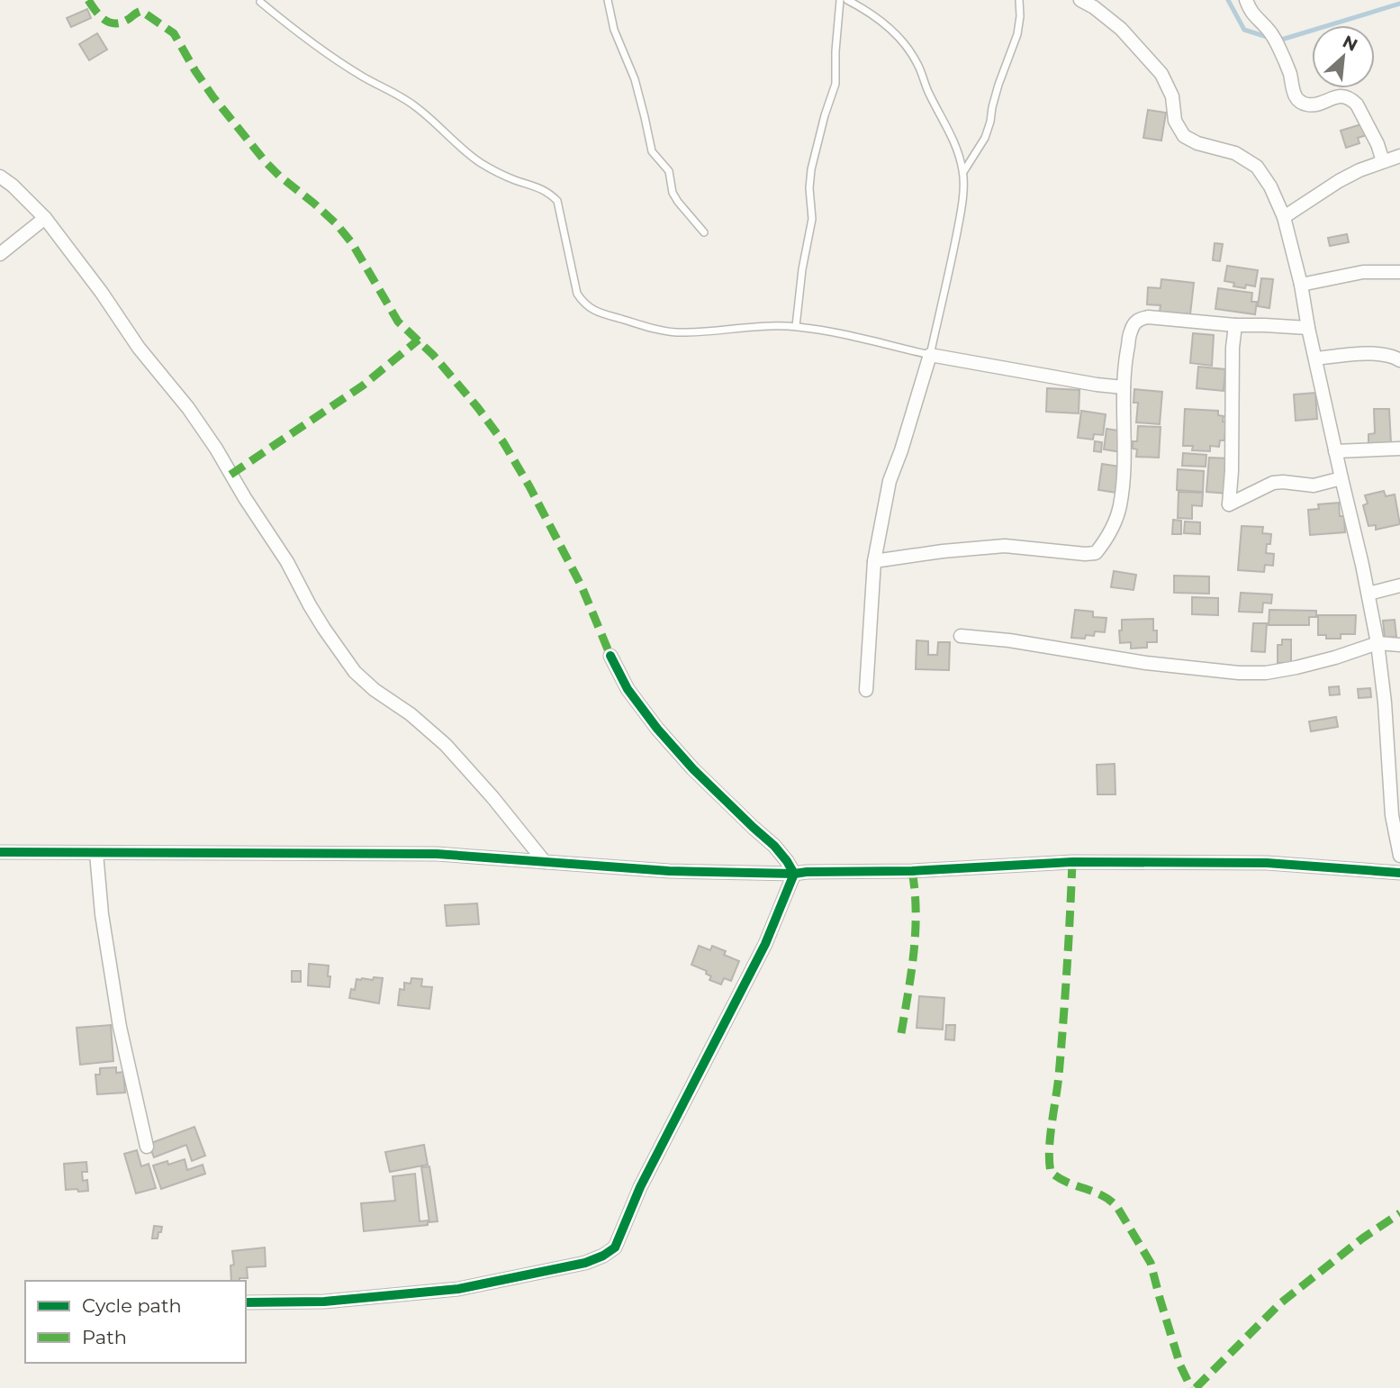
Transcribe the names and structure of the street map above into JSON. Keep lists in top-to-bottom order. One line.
{"legend":["Cycle path","Path"],"north":"top right"}
